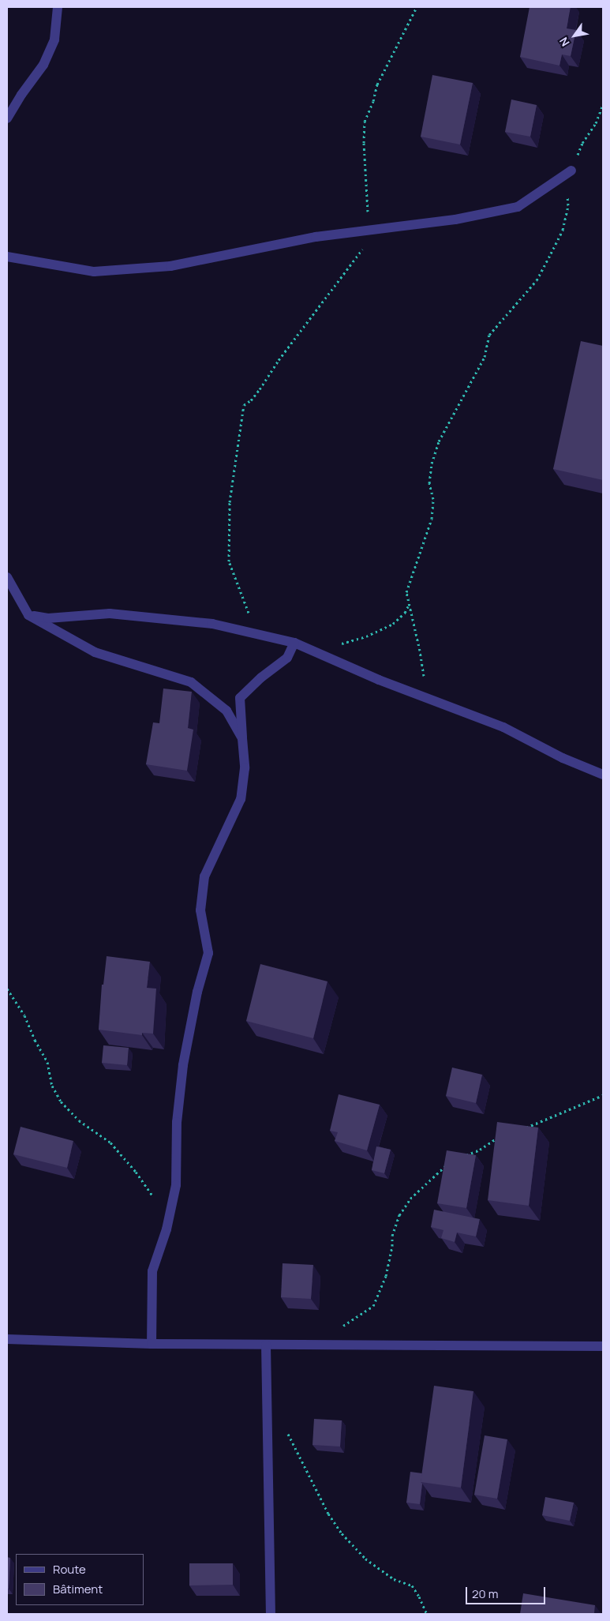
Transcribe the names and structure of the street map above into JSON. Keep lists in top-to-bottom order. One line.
{"legend":["Route","Bâtiment"],"scale_bar":"20 m","north":"bottom left"}
